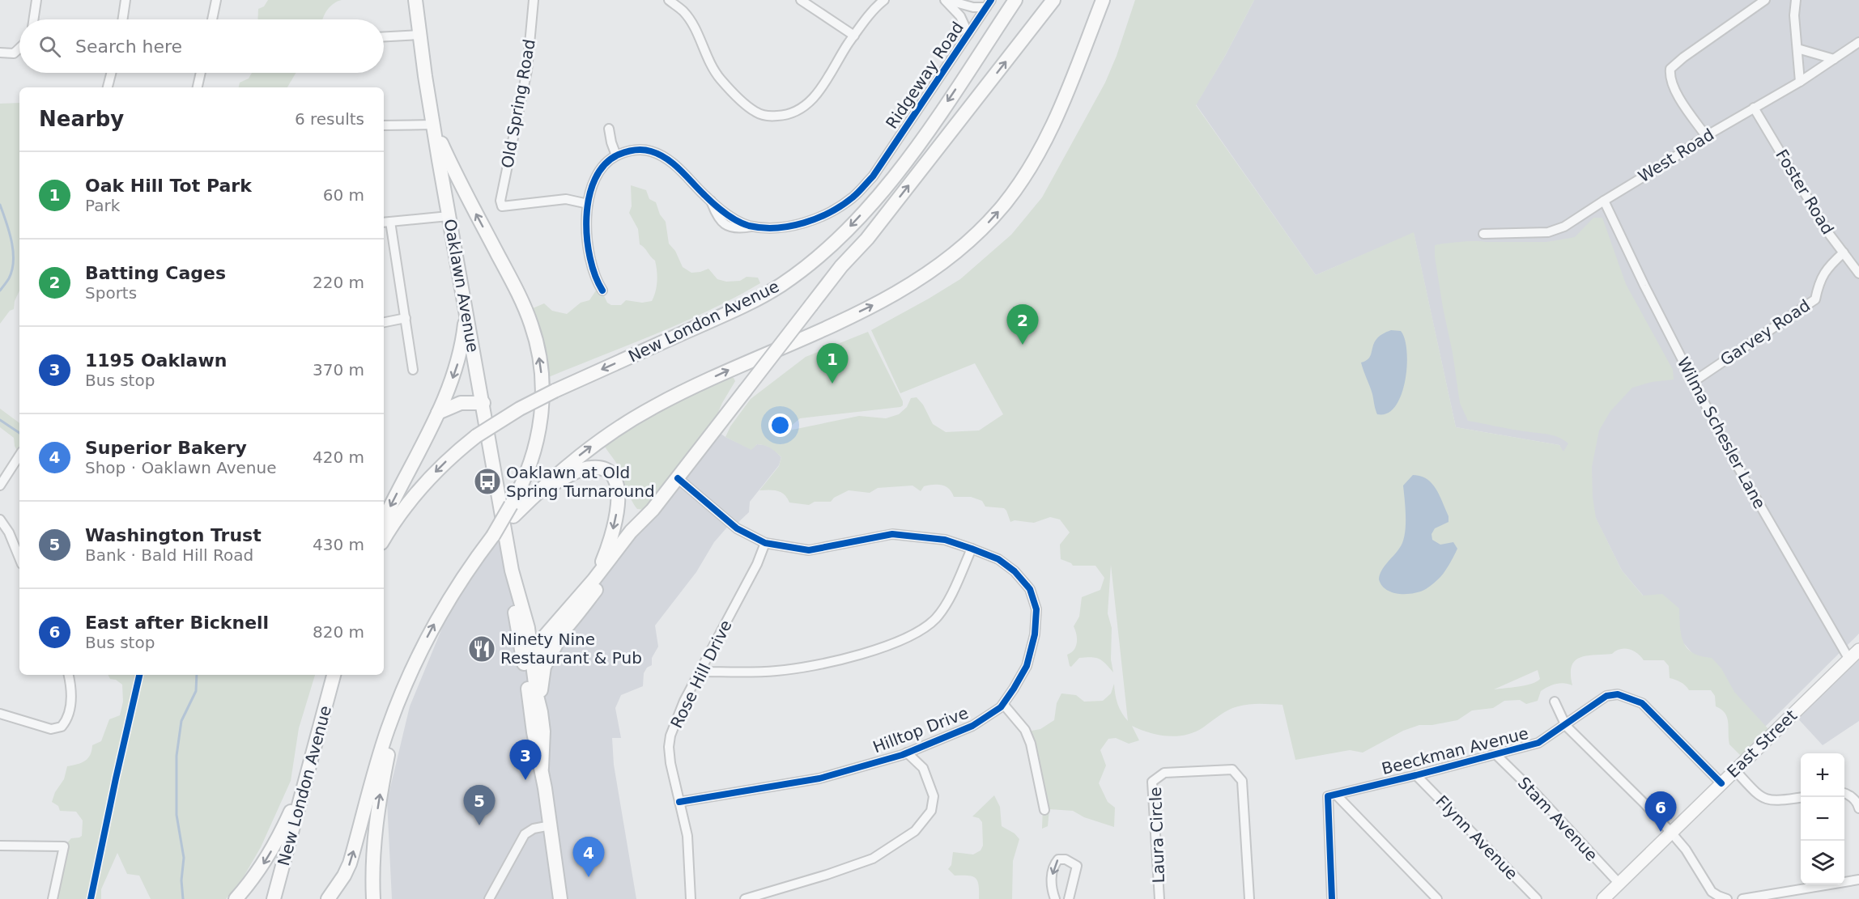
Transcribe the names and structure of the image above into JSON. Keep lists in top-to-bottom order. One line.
{"streets":{"main road":["Oaklawn Avenue","New London Avenue","East Street"],"street":["Ridgeway Road","Old Spring Road","West Road","Foster Road","Garvey Road","Wilma Schesler Lane","Rose Hill Drive","Hilltop Drive","Beeckman Avenue","Stam Avenue","Laura Circle","Flynn Avenue"]},"crossings":[["West Road","Foster Road"],["West Road","Wilma Schesler Lane"],["Foster Road","Garvey Road"],["Garvey Road","Wilma Schesler Lane"],["Wilma Schesler Lane","East Street"],["Rose Hill Drive","Hilltop Drive"],["East Street","Beeckman Avenue"],["East Street","Stam Avenue"],["Beeckman Avenue","Stam Avenue"],["Beeckman Avenue","Flynn Avenue"]],"places":{"bus stop":["Oaklawn at Old Spring Turnaround"],"restaurant":["Ninety Nine Restaurant & Pub"]},"page":{"search":"Search here","heading":["Nearby","6 results"],"list":[{"mark":"1","name":"Oak Hill Tot Park","note":"Park","value":"60 m"},{"mark":"2","name":"Batting Cages","note":"Sports","value":"220 m"},{"mark":"3","name":"1195 Oaklawn","note":"Bus stop","value":"370 m"},{"mark":"4","name":"Superior Bakery","note":"Shop · Oaklawn Avenue","value":"420 m"},{"mark":"5","name":"Washington Trust","note":"Bank · Bald Hill Road","value":"430 m"},{"mark":"6","name":"East after Bicknell","note":"Bus stop","value":"820 m"}],"pins":["2","1","3","5","6","4"],"map_buttons":["+","−"]}}
